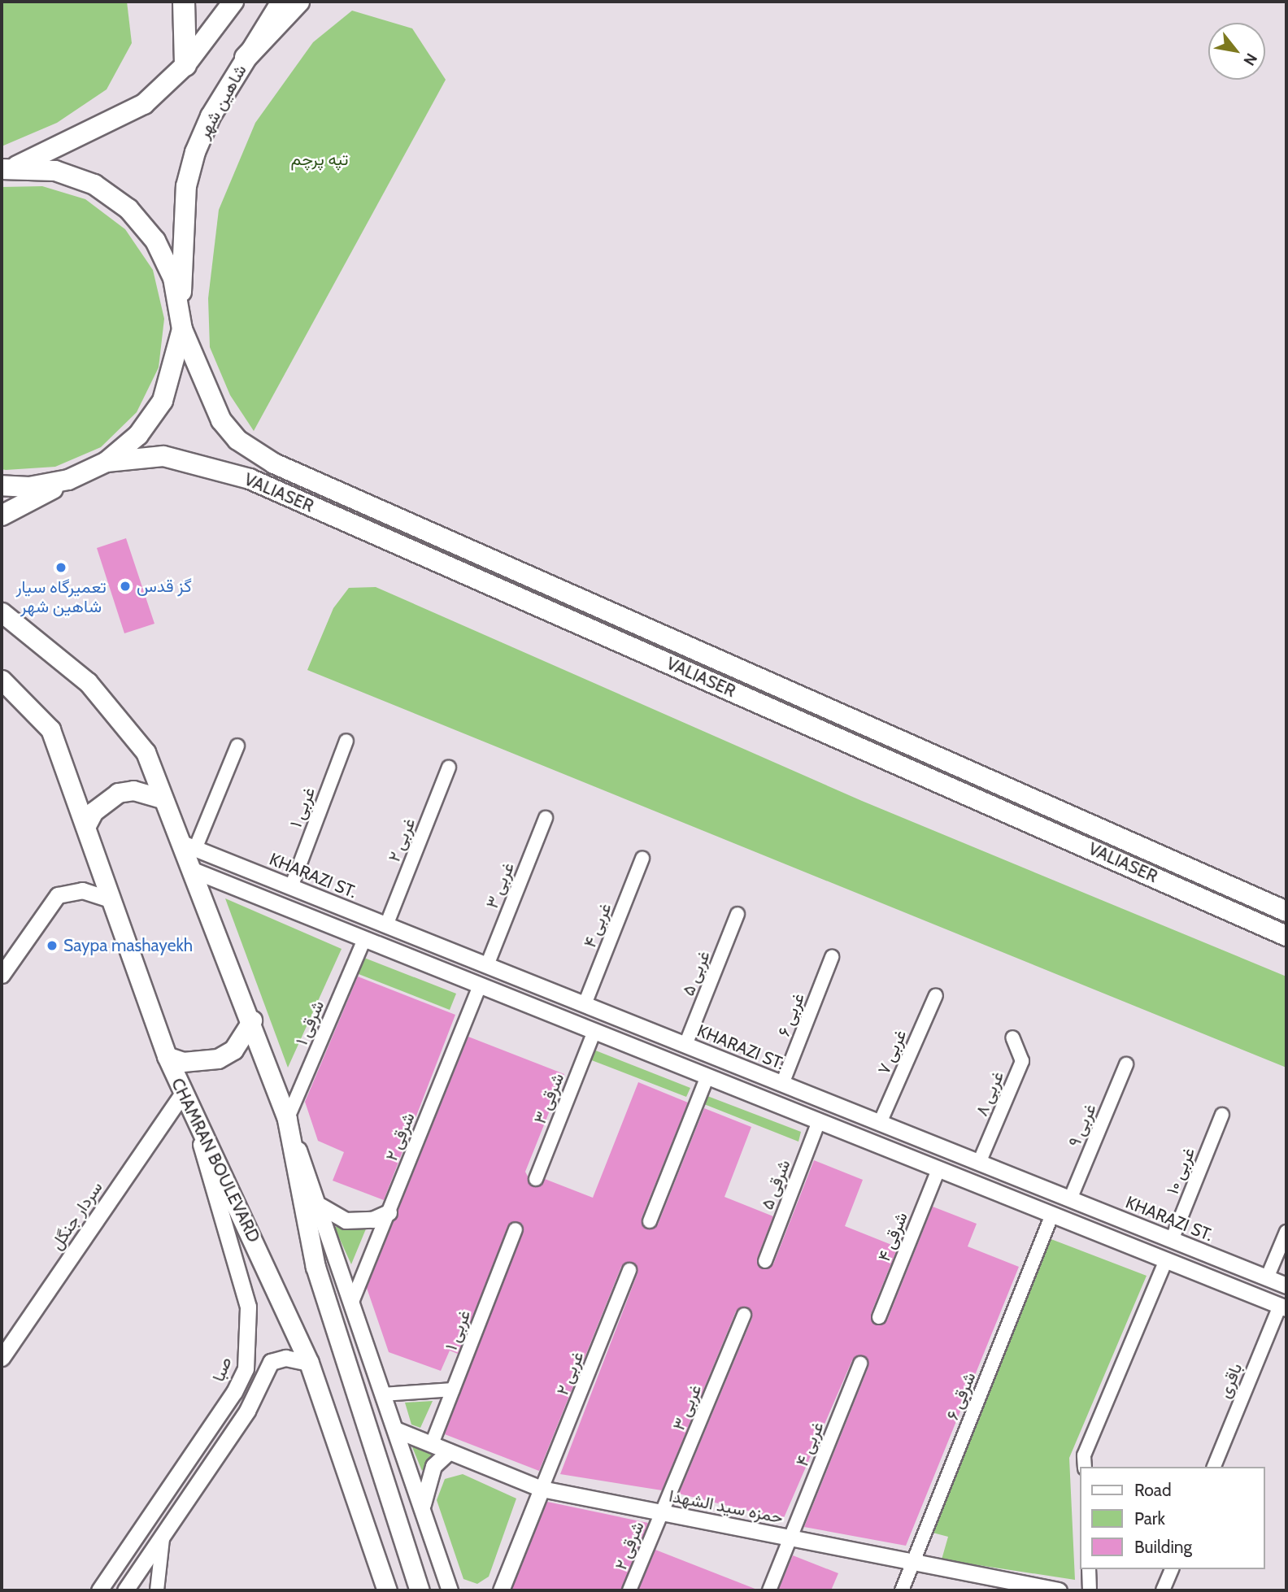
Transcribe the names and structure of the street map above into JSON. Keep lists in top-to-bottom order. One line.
{"streets":{"main road":["شاهین شهر","VALIASER","CHAMRAN BOULEVARD"],"street":["۱ غربی","۲ غربی","KHARAZI ST.","۳ غربی","۴ غربی","۵ غربی","۶ غربی","۱ شرقی","۷ غربی","۸ غربی","۳ شرقی","۹ غربی","۲ شرقی","۱۰ غربی","۵ شرقی","سردار جنگل","۴ شرقی","صبا","باقری","۶ شرقی","حمزه سید الشهدا"]},"crossings":[["شاهین شهر","VALIASER"],["۱ غربی","KHARAZI ST."],["۱ غربی","حمزه سید الشهدا"],["۲ غربی","KHARAZI ST."],["۲ غربی","حمزه سید الشهدا"],["KHARAZI ST.","۳ غربی"],["KHARAZI ST.","۴ غربی"],["KHARAZI ST.","۵ غربی"],["KHARAZI ST.","۶ غربی"],["KHARAZI ST.","۷ غربی"],["KHARAZI ST.","۸ غربی"],["KHARAZI ST.","۹ غربی"],["KHARAZI ST.","۱۰ غربی"],["۳ غربی","۲ شرقی"],["۳ غربی","حمزه سید الشهدا"],["۴ غربی","حمزه سید الشهدا"],["۲ شرقی","حمزه سید الشهدا"],["CHAMRAN BOULEVARD","سردار جنگل"],["CHAMRAN BOULEVARD","صبا"],["۶ شرقی","حمزه سید الشهدا"]],"parks":["تپه پرچم"],"places":["تعمیرگاه سیار شاهین شهر","گز قدس","Saypa mashayekh"],"legend":["Road","Park","Building"],"north":"bottom right"}
